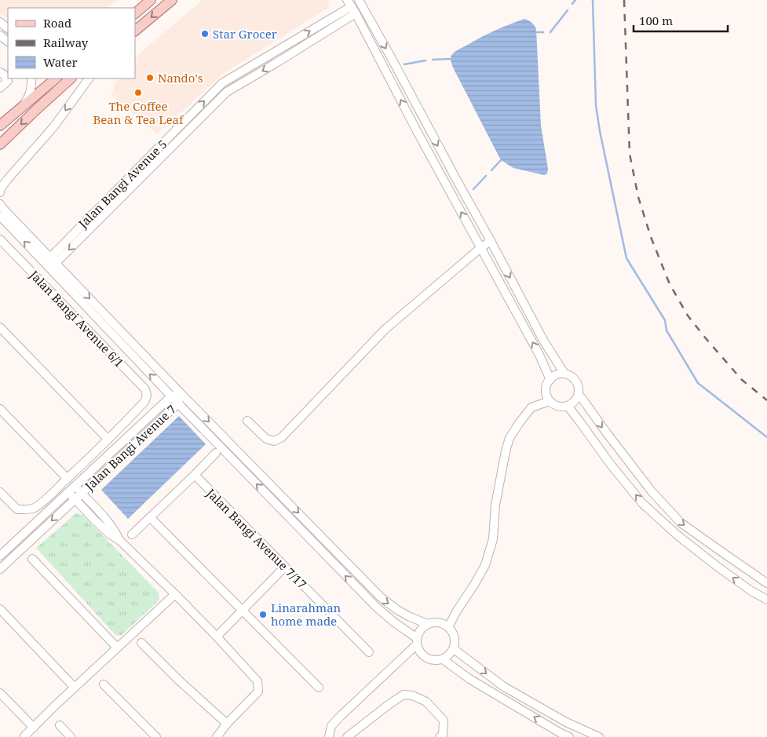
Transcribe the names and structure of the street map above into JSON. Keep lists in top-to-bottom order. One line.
{"streets":{"street":["Jalan Bangi Avenue 5","Jalan Bangi Avenue 6/1","Jalan Bangi Avenue 7","Jalan Bangi Avenue 7/17"]},"places":["Star Grocer","Nando's","The Coffee Bean & Tea Leaf","Linarahman home made"],"legend":["Road","Railway","Water"],"scale_bar":"100 m"}
